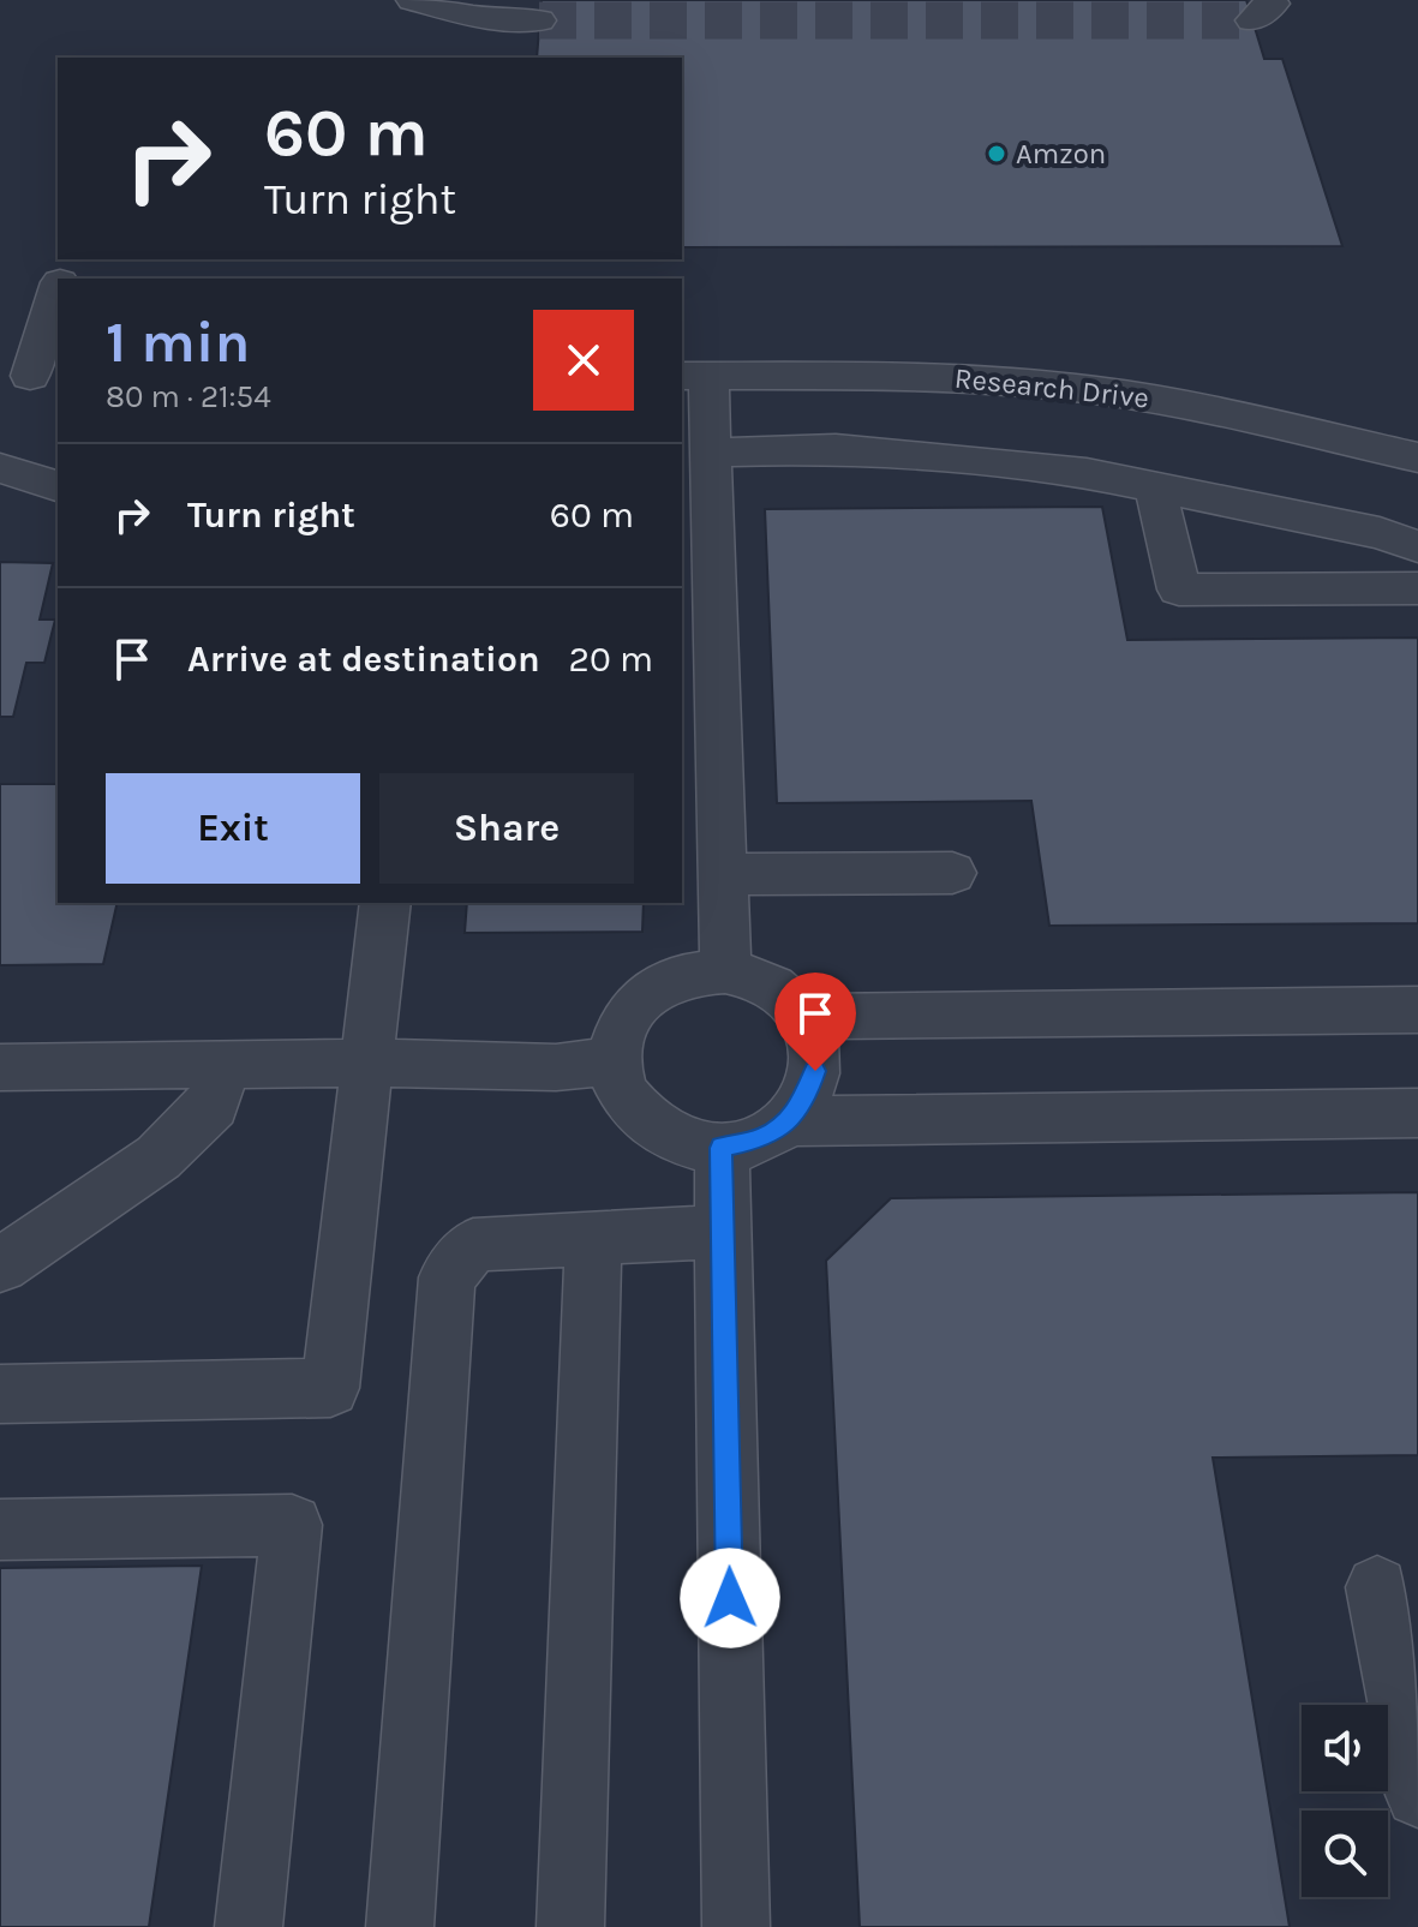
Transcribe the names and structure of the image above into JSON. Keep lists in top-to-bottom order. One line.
{"streets":{"street":["Research Drive"]},"places":["Amzon"],"page":{"turn":["60 m","Turn right"],"heading":["1 min","80 m · 21:54"],"list":[{"name":"Turn right","value":"60 m"},{"name":"Arrive at destination","value":"20 m"}],"buttons":["Exit","Share"]}}
